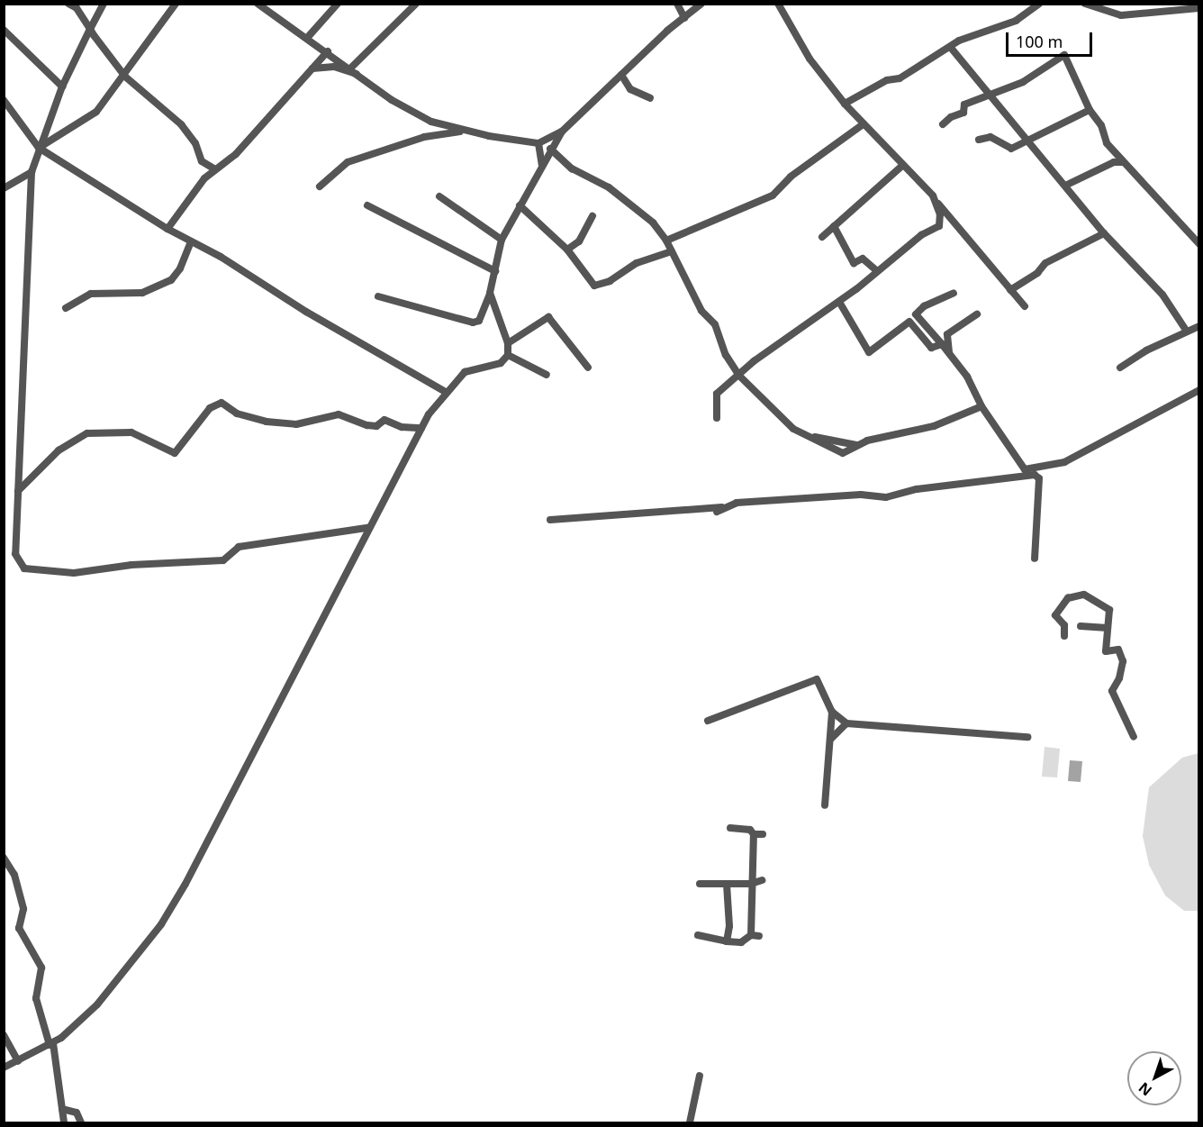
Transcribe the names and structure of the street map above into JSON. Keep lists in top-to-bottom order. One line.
{"scale_bar":"100 m","north":"bottom left"}
